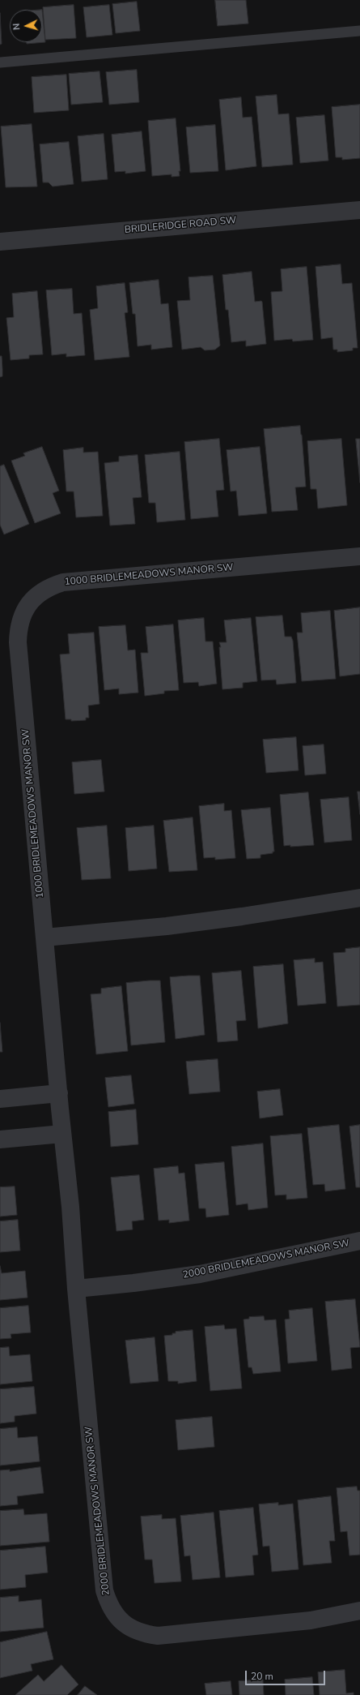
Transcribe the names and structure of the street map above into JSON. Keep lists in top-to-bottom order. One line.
{"streets":{"street":["BRIDLERIDGE ROAD SW","1000 BRIDLEMEADOWS MANOR SW","2000 BRIDLEMEADOWS MANOR SW"]},"crossings":[["1000 BRIDLEMEADOWS MANOR SW","2000 BRIDLEMEADOWS MANOR SW"]],"scale_bar":"20 m","north":"left"}
